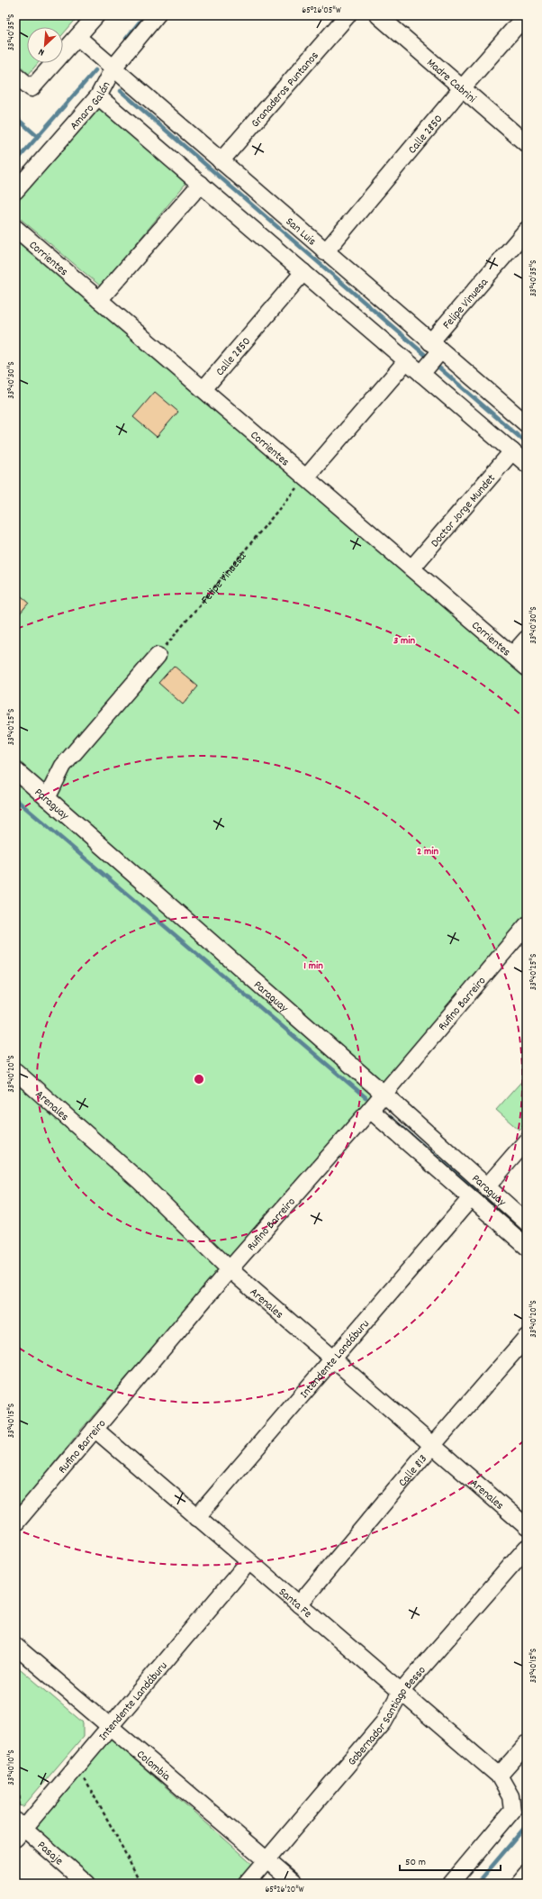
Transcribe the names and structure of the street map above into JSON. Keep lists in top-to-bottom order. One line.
{"streets":{"street":["Madre Cabrini","Granaderos Puntanos","Amaro Galán","Calle 2850","San Luis","Corrientes","Felipe Vinuesa","Doctor Jorge Mundet","Paraguay","Rufino Barreiro","Arenales","Intendente Landáburu","Calle 813","Santa Fe","Gobernador Santiago Besso","Colombia","Pasaje"]},"crossings":[["Madre Cabrini","Calle 2850"],["Granaderos Puntanos","San Luis"],["Amaro Galán","San Luis"],["Calle 2850","San Luis"],["Calle 2850","Corrientes"],["San Luis","Felipe Vinuesa"],["Corrientes","Felipe Vinuesa"],["Corrientes","Doctor Jorge Mundet"],["Paraguay","Rufino Barreiro"],["Paraguay","Intendente Landáburu"],["Rufino Barreiro","Arenales"],["Rufino Barreiro","Santa Fe"],["Arenales","Intendente Landáburu"],["Arenales","Calle 813"],["Intendente Landáburu","Santa Fe"],["Intendente Landáburu","Colombia"],["Intendente Landáburu","Pasaje"],["Calle 813","Santa Fe"],["Santa Fe","Gobernador Santiago Besso"],["Gobernador Santiago Besso","Colombia"]],"scale_bar":"50 m","north":"bottom left","coordinates":["65°26'05\"W","33°40'35\"S","33°40'30\"S","33°40'25\"S","33°40'20\"S","33°40'15\"S","33°40'10\"S","65°26'20\"W"],"rings":["3 min","2 min","1 min"]}
